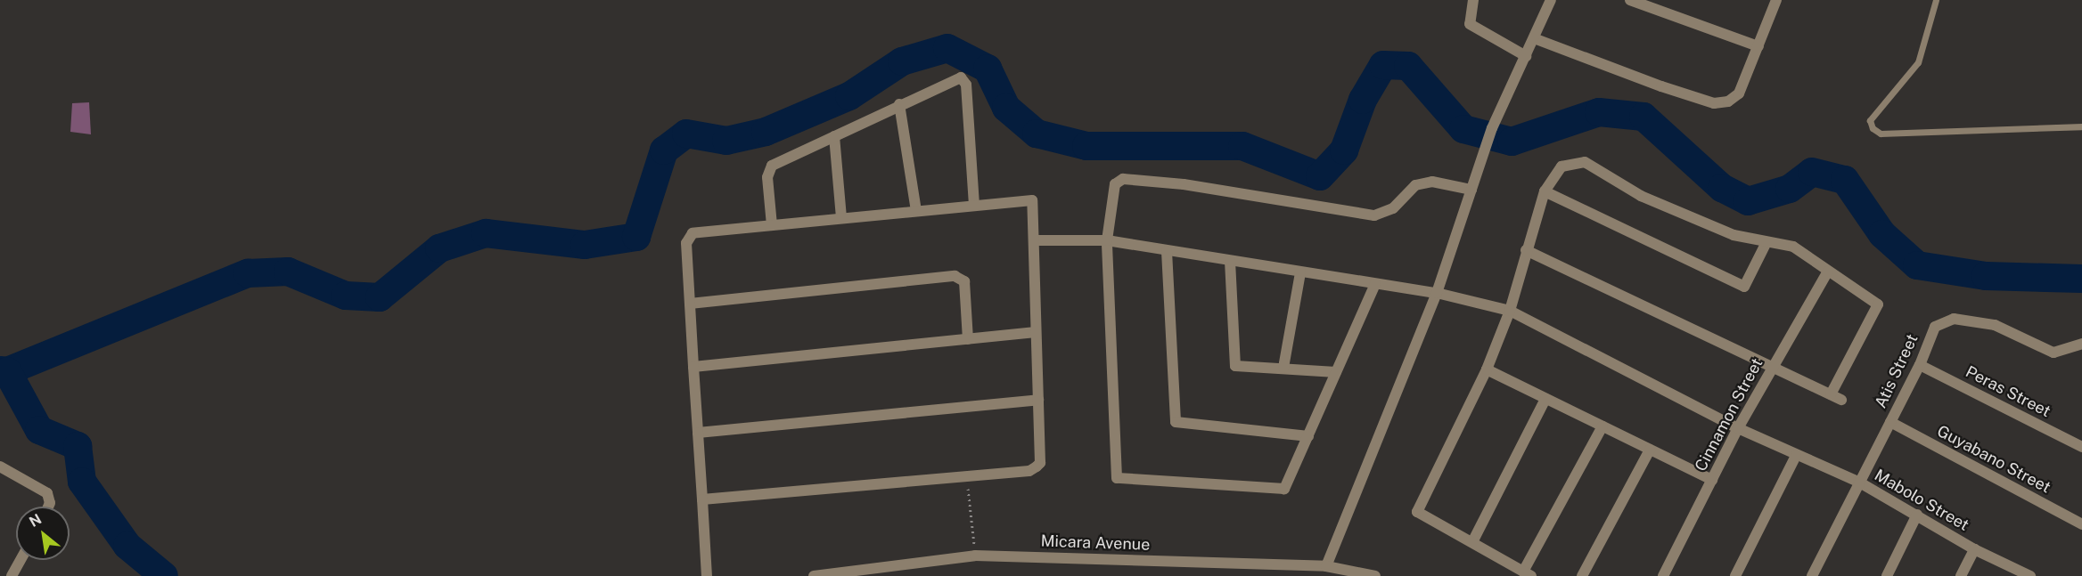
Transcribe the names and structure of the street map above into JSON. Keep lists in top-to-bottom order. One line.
{"streets":{"street":["Atis Street","Peras Street","Cinnamon Street","Guyabano Street","Mabolo Street","Micara Avenue"]},"crossings":[["Atis Street","Peras Street"],["Atis Street","Guyabano Street"],["Atis Street","Mabolo Street"],["Cinnamon Street","Mabolo Street"]],"north":"top left"}
